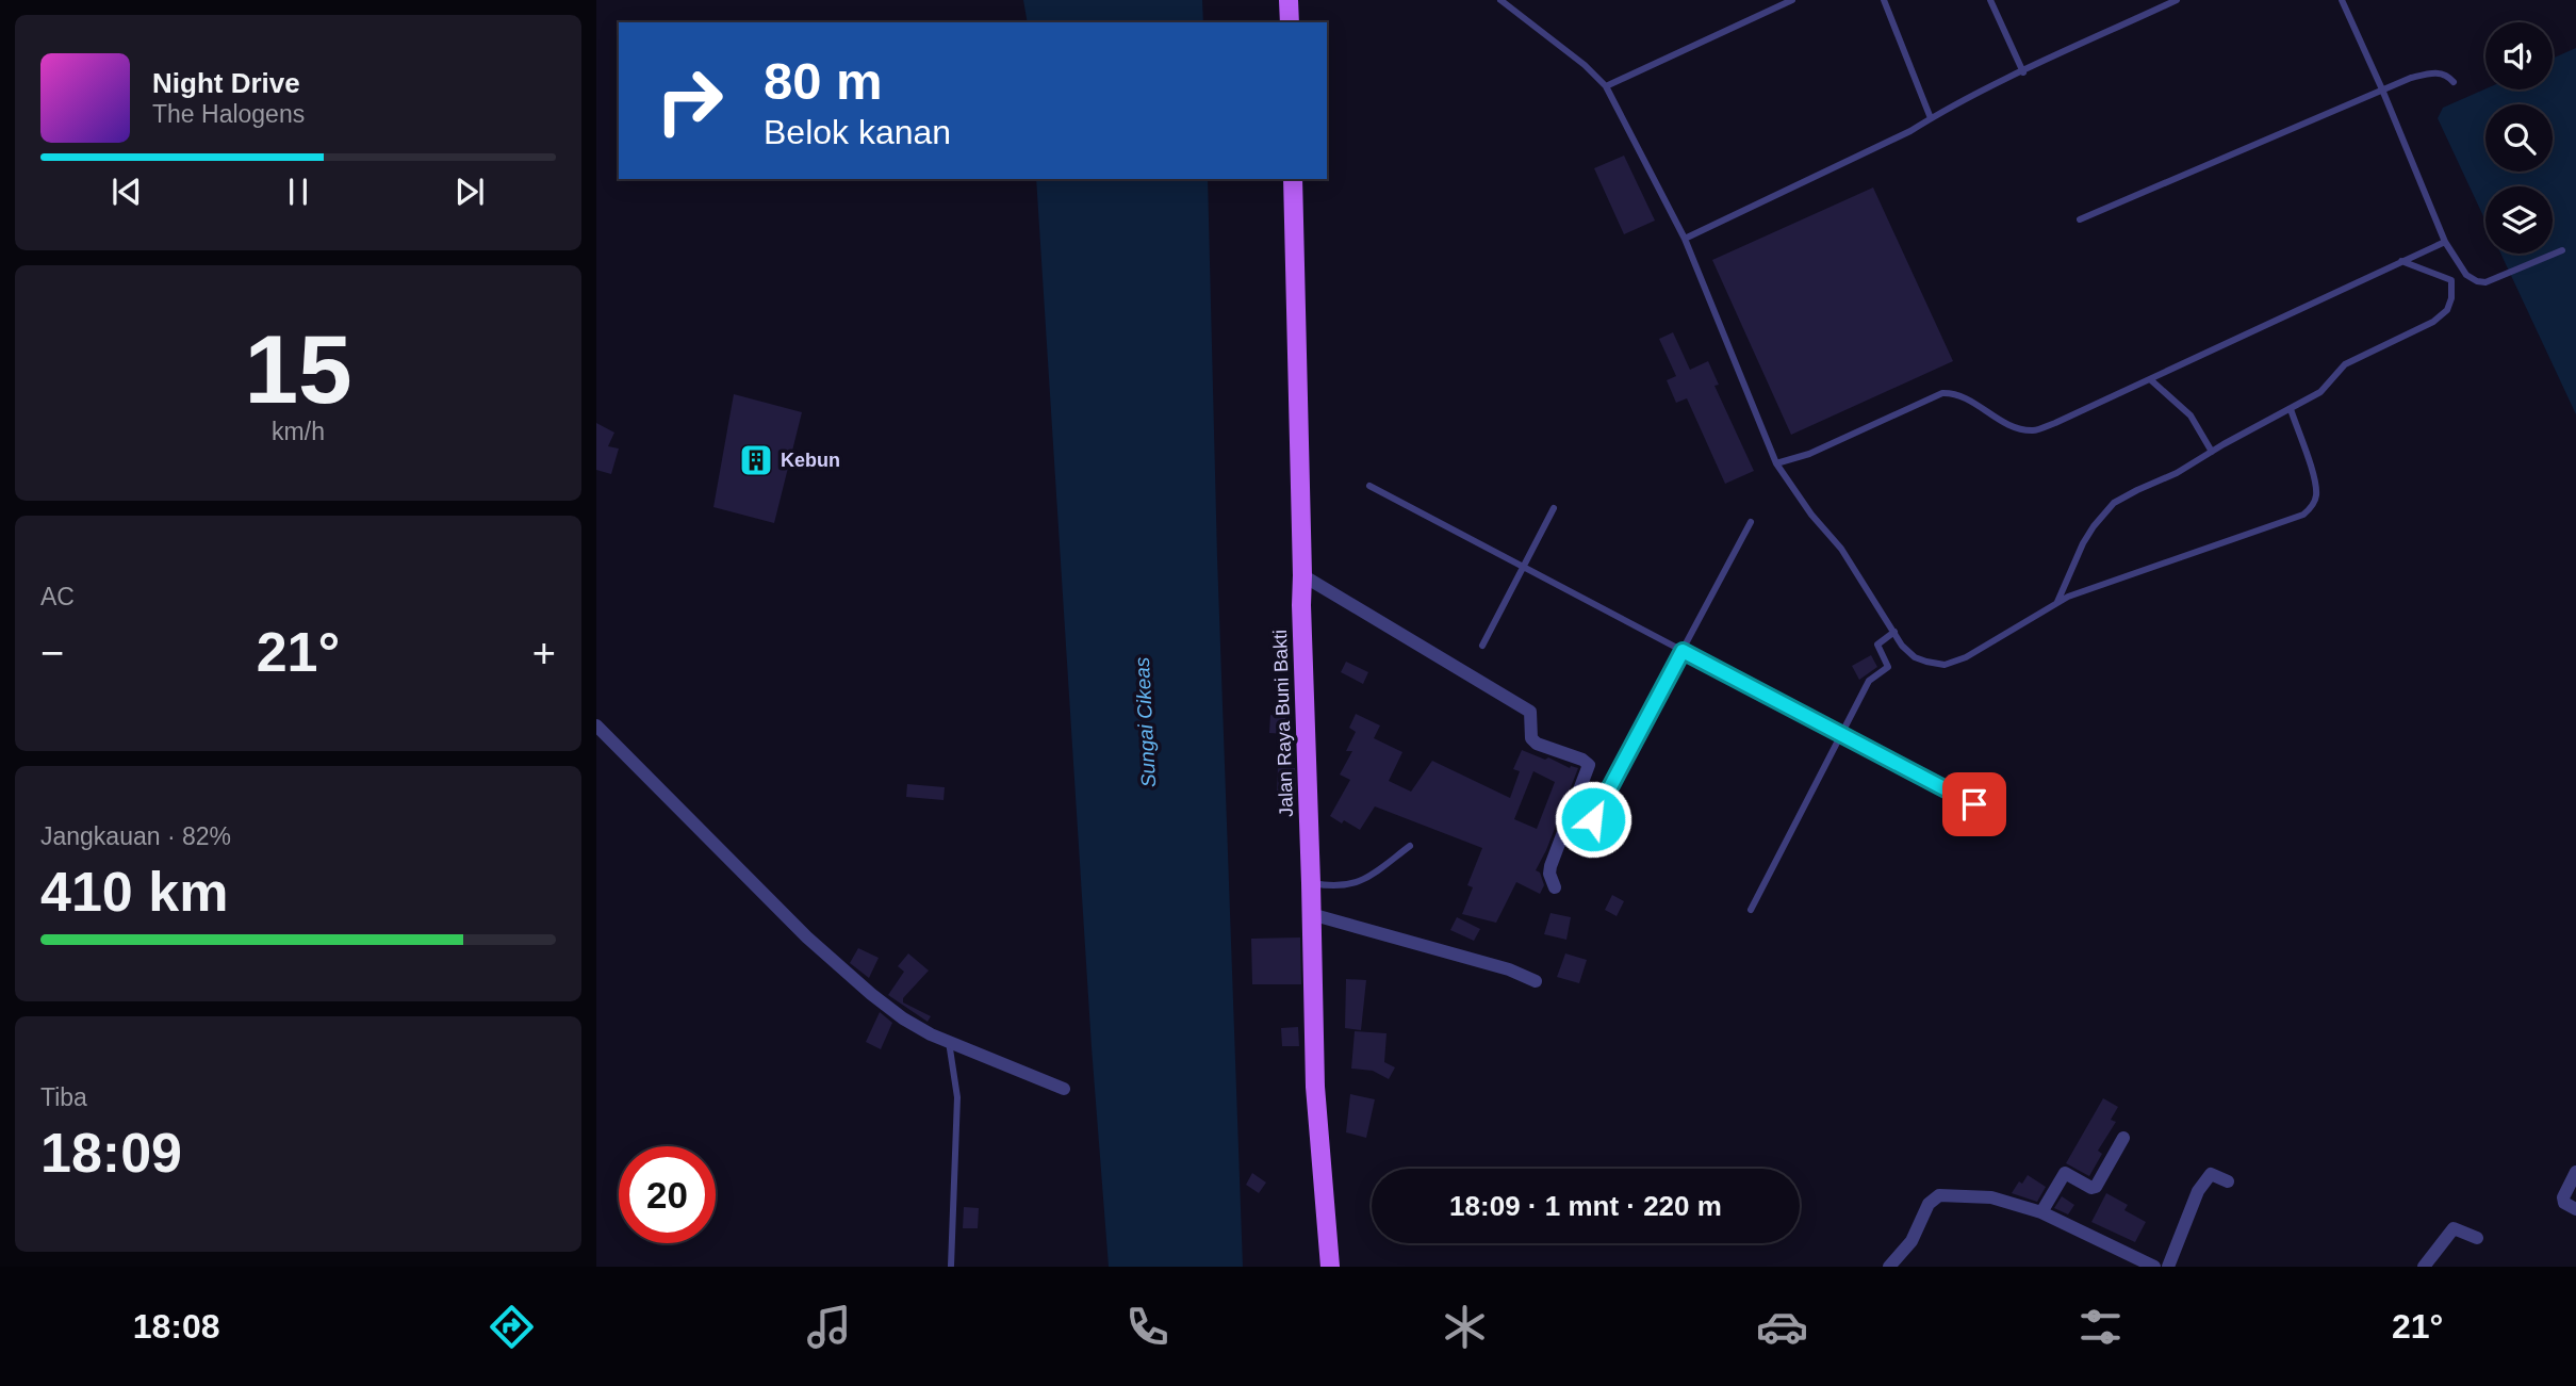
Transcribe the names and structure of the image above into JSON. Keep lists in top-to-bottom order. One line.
{"streets":{"main road":["Jalan Raya Buni Bakti"]},"water":["Sungai Cikeas"],"places":{"building":["Kebun"]},"page":{"turn":["80 m","Belok kanan"],"song":["Night Drive","The Halogens"],"tile":[["15","km/h"],"AC",["Jangkauan · 82%","410 km"],["Tiba","18:09"]],"heat":["−","21°","+"],"limit":"20","trip":"18:09 · 1 mnt · 220 m","tabs":["18:08","21°"]}}
